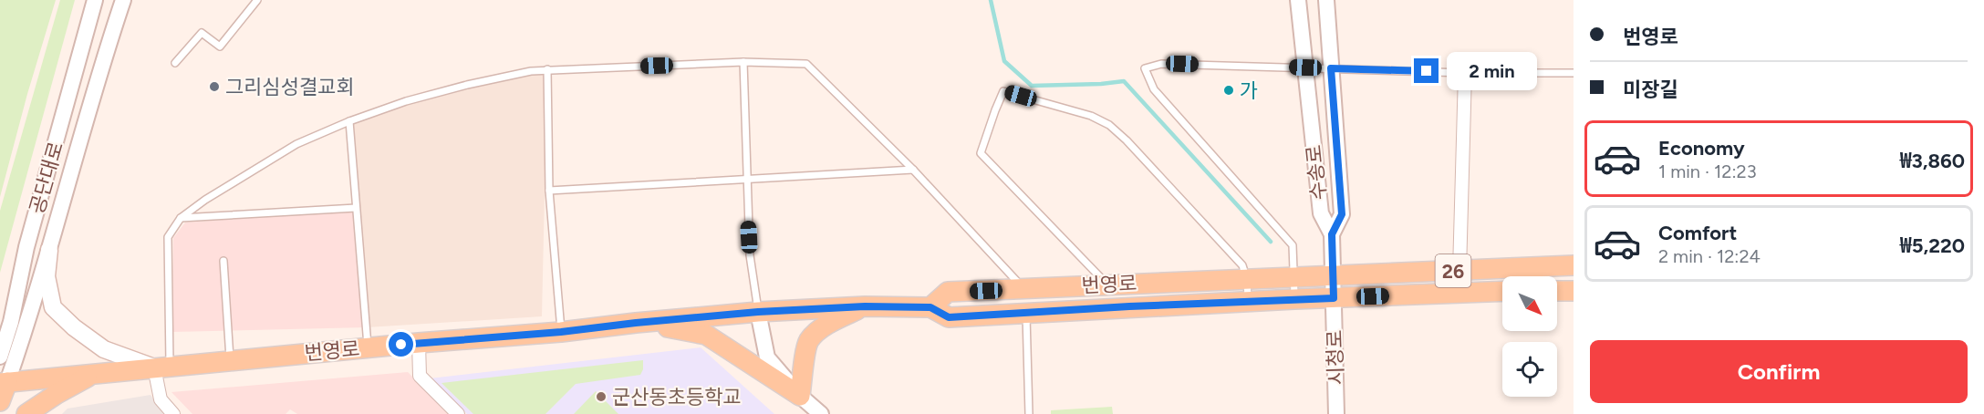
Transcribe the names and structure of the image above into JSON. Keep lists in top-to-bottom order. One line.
{"streets":{"main road":["26","번영로"],"street":["수송로","공단대로","시청로"]},"crossings":[["수송로","시청로"],["공단대로","번영로"],["번영로","시청로"]],"places":["그리심성결교회","가","군산동초등학교"],"north":"bottom right","page":{"banner":["번영로","미장길"],"bubble":"2 min","list":[{"name":"Economy","note":"1 min · 12:23","value":"₩3,860"},{"name":"Comfort","note":"2 min · 12:24","value":"₩5,220"}],"buttons":"Confirm"}}
